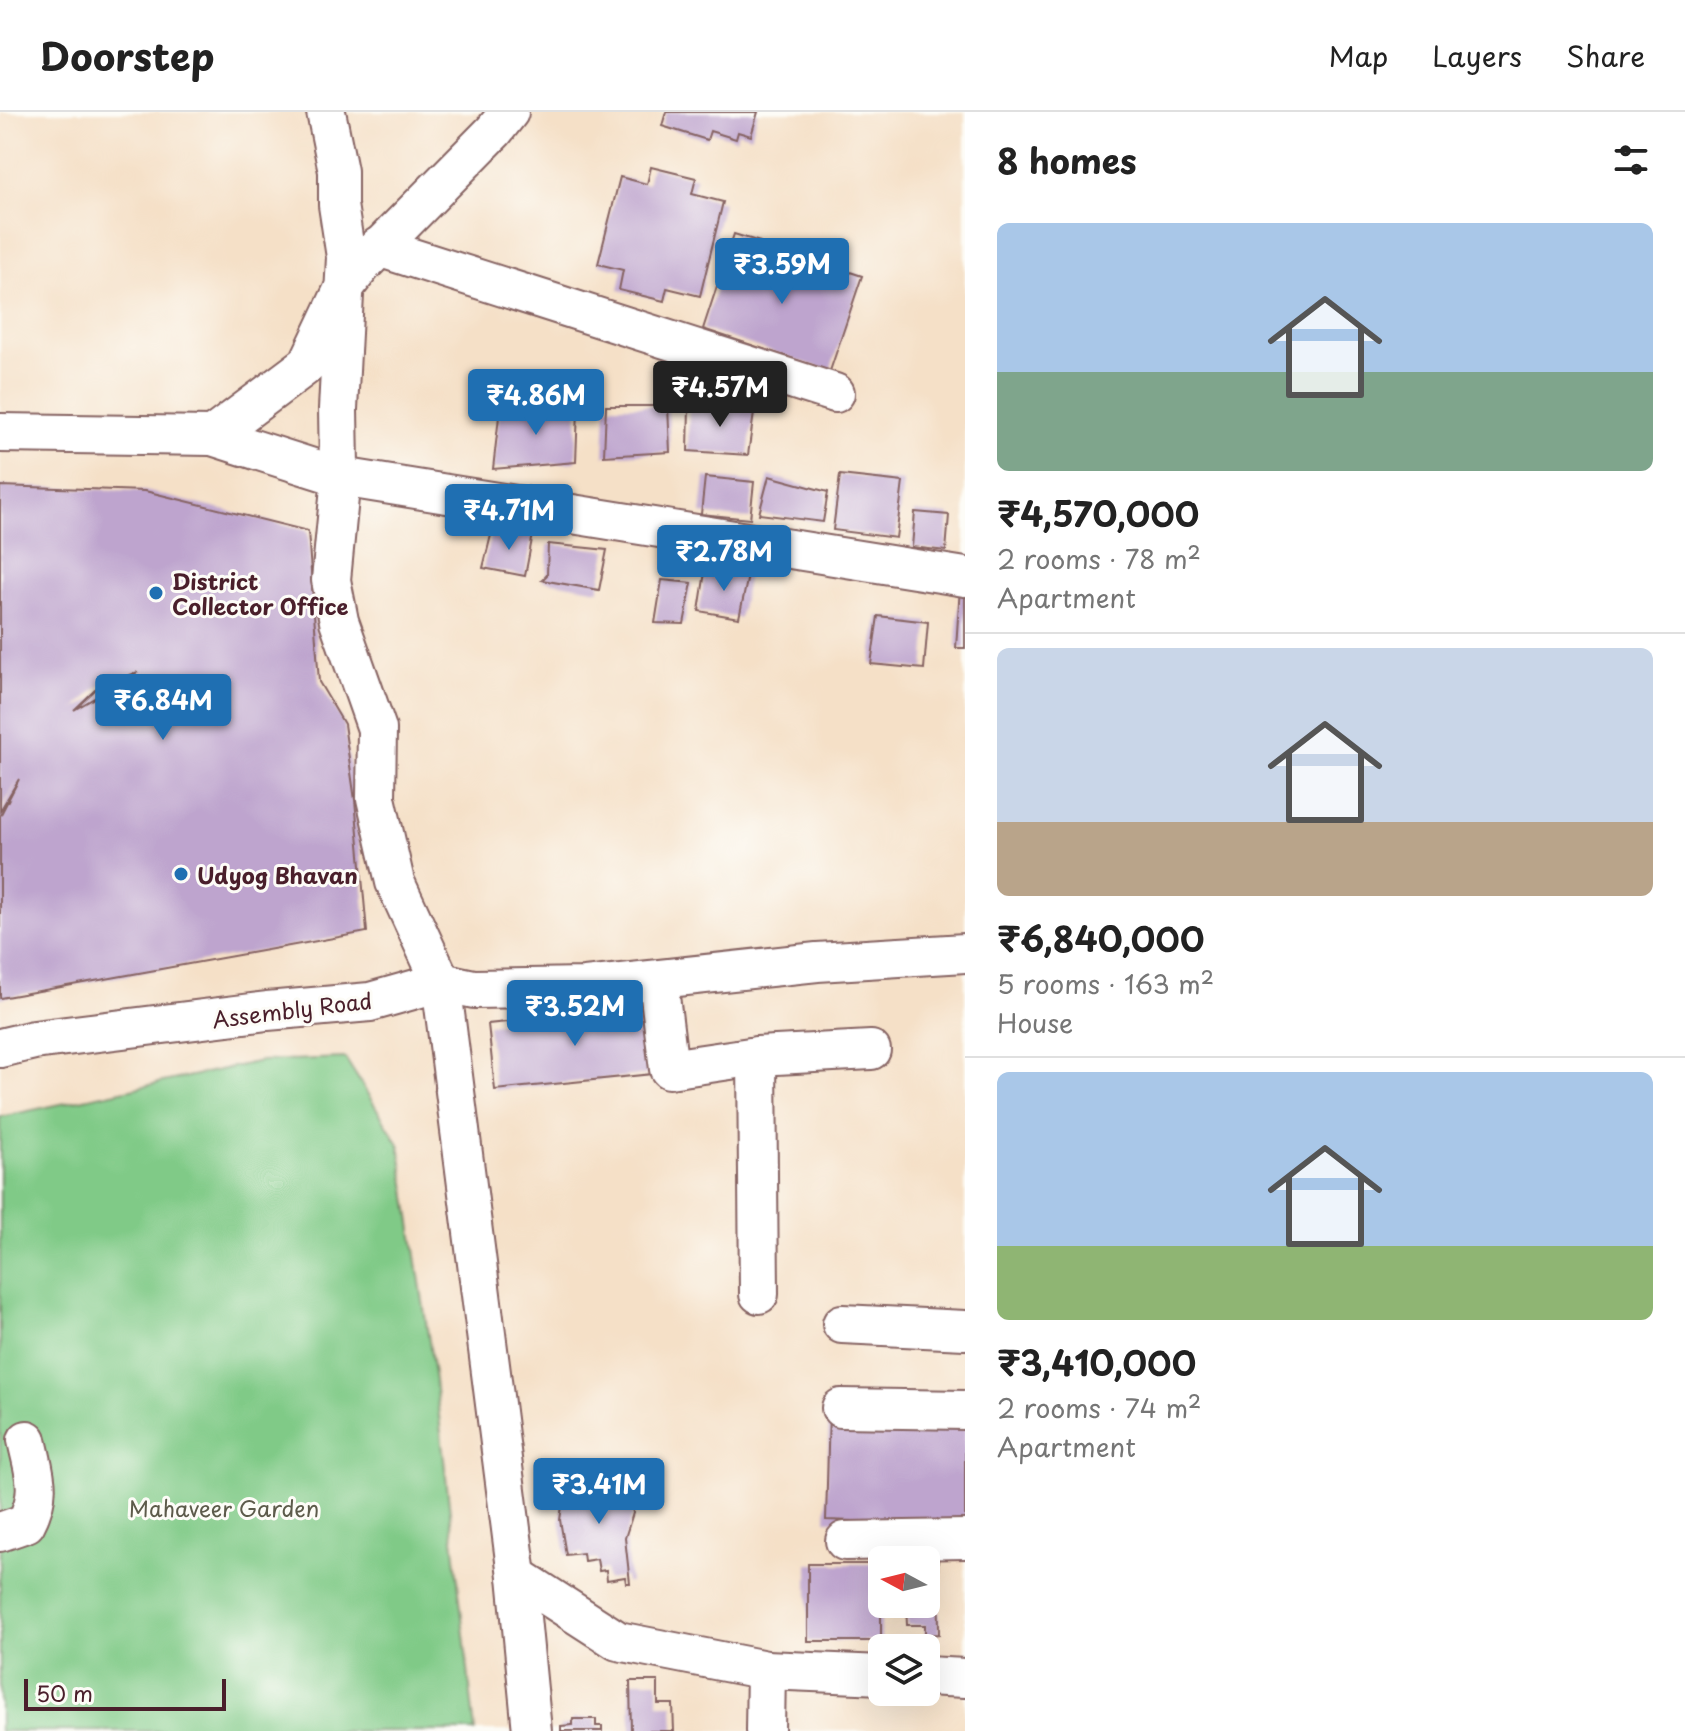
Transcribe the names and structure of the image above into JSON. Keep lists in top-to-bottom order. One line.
{"streets":{"street":["Assembly Road"]},"parks":["Mahaveer Garden"],"places":["District Collector Office","Udyog Bhavan"],"scale_bar":"50 m","north":"left","page":{"header":"Doorstep","nav":["Map","Layers","Share"],"heading":"8 homes","list":[{"name":"₹4,570,000","note":"2 rooms · 78 m² · Apartment"},{"name":"₹6,840,000","note":"5 rooms · 163 m² · House"},{"name":"₹3,410,000","note":"2 rooms · 74 m² · Apartment"}],"price":["₹3.59M","₹4.57M","₹4.86M","₹4.71M","₹2.78M","₹6.84M","₹3.52M","₹3.41M"],"scale":"50 m"}}
